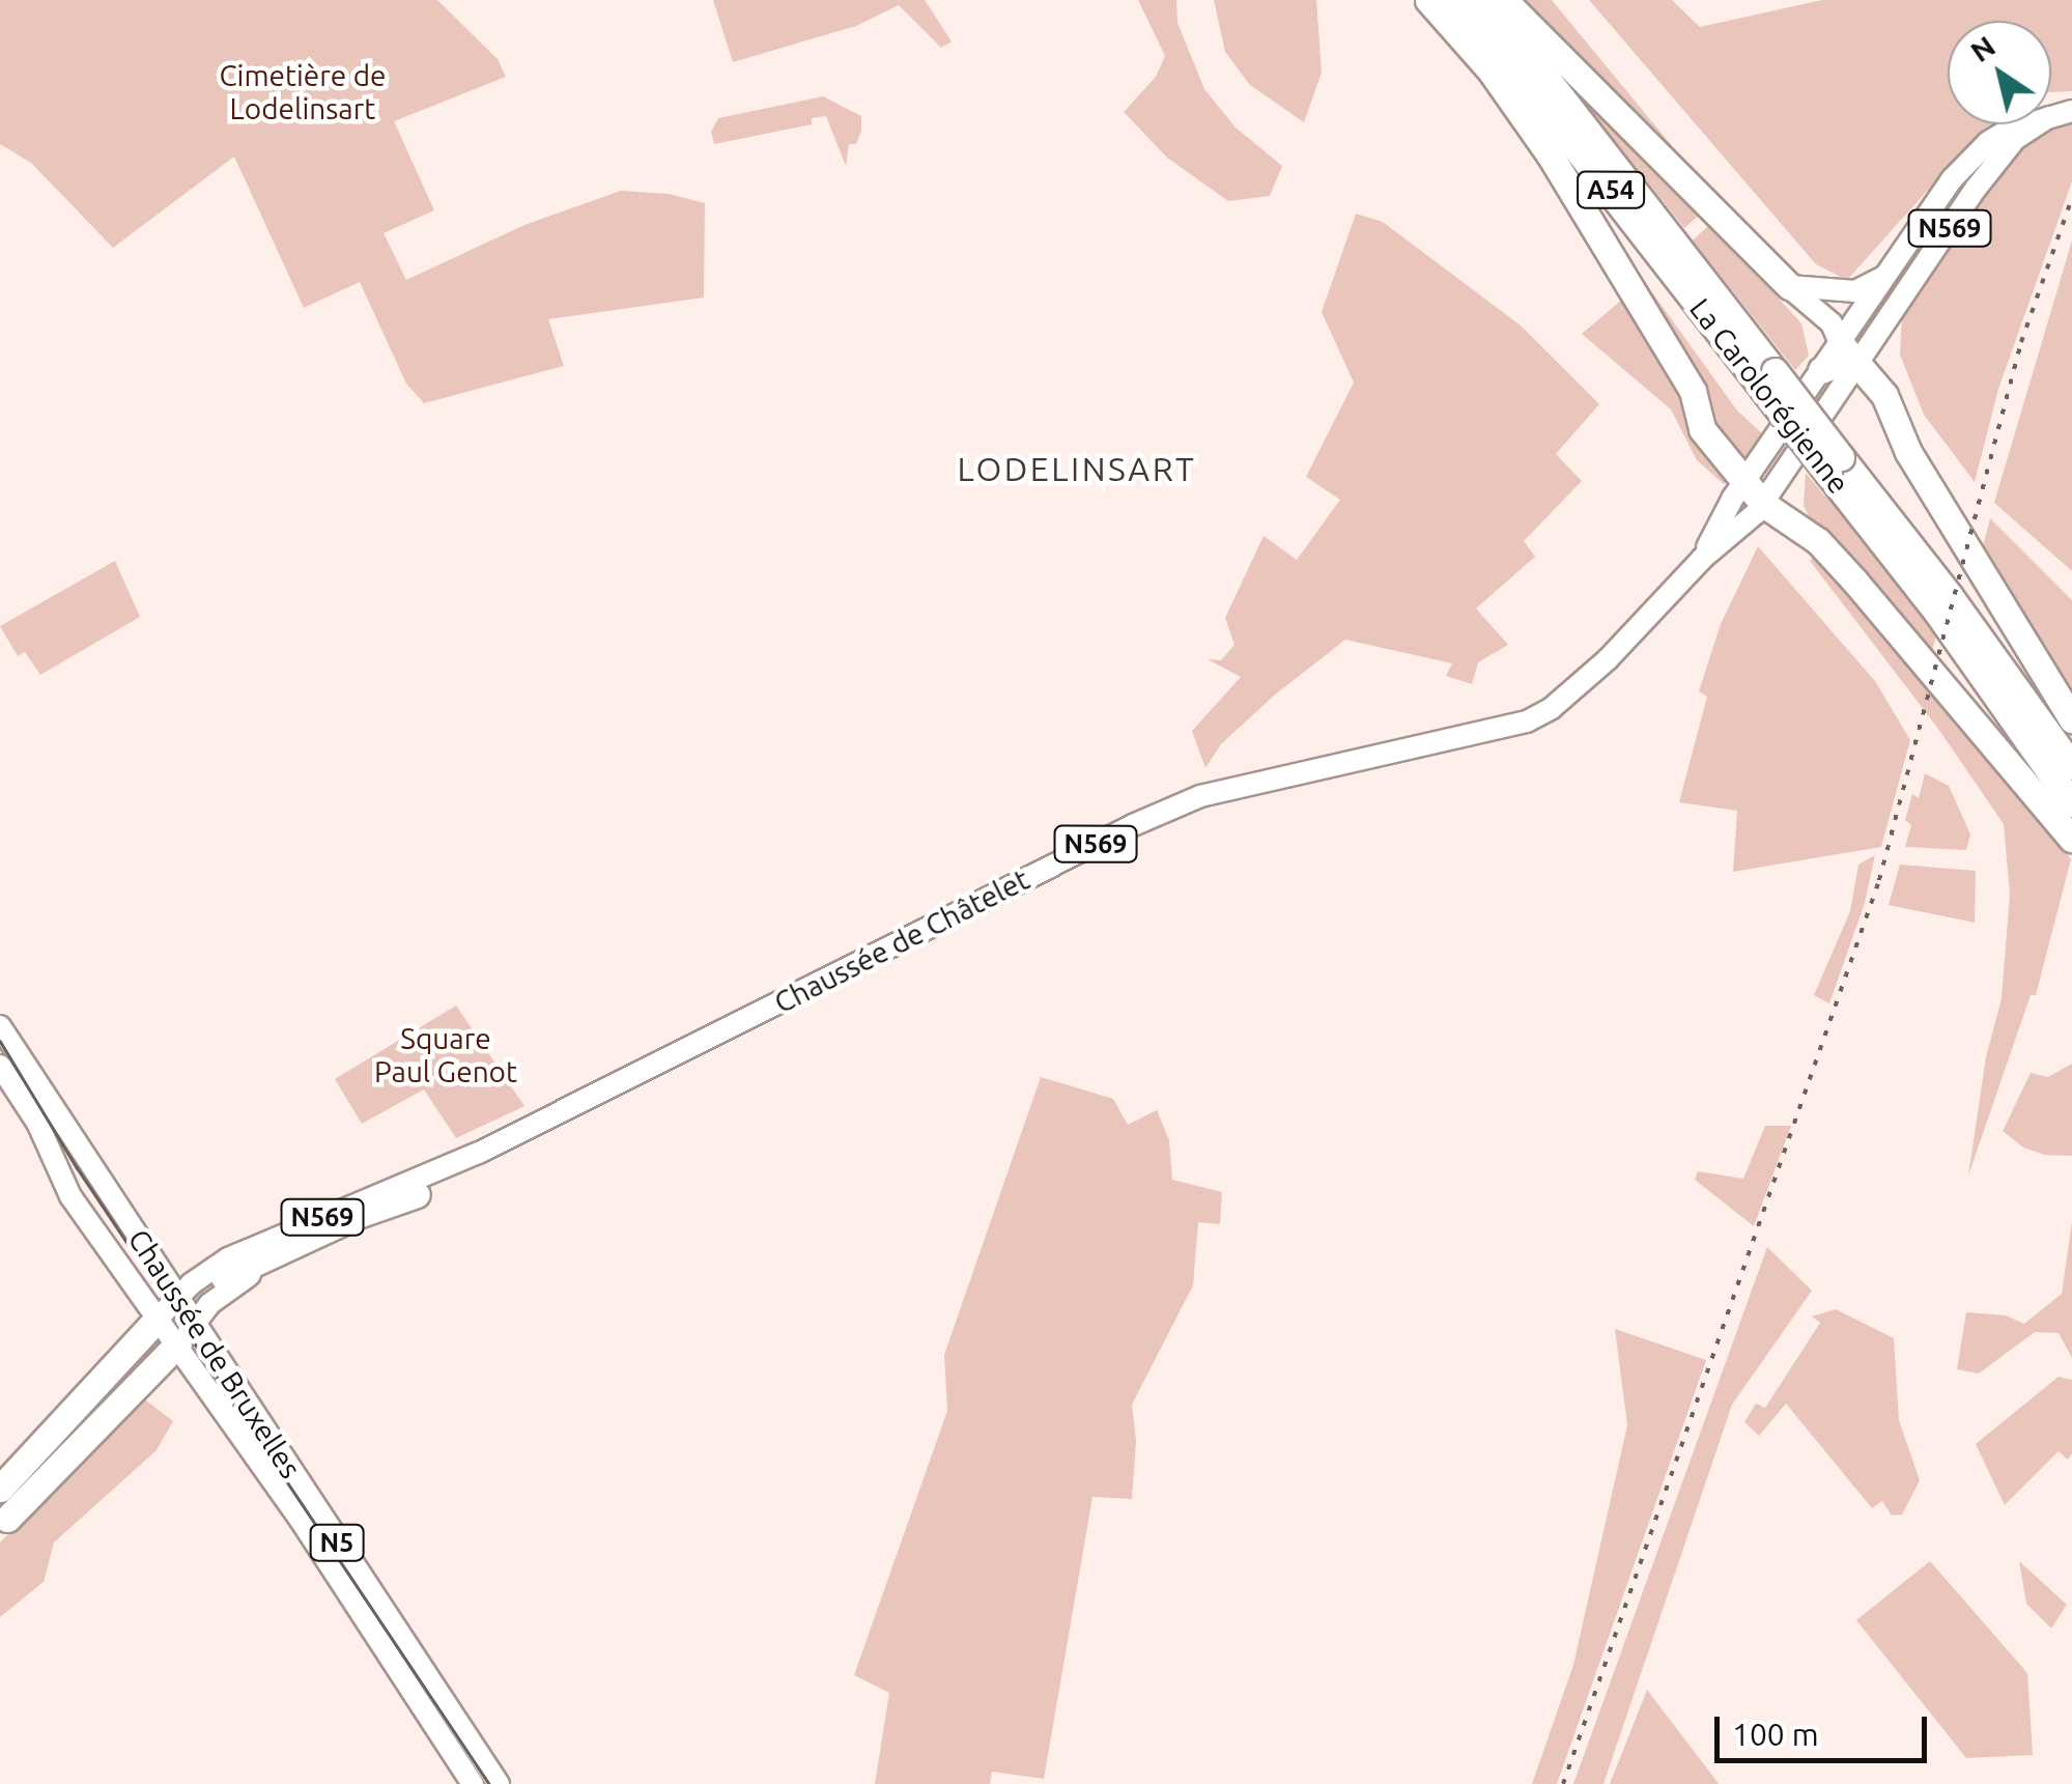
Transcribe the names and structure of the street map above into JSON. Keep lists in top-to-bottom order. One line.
{"streets":{"highway":["A54","N569","La Carolorégienne","Chaussée de Châtelet"],"main road":["Chaussée de Bruxelles","N5"]},"crossings":[["N569","Chaussée de Châtelet"],["N569","Chaussée de Bruxelles"],["Chaussée de Châtelet","Chaussée de Bruxelles"]],"districts":["LODELINSART"],"parks":["Cimetière de Lodelinsart","Square Paul Genot"],"scale_bar":"100 m","north":"top left"}
